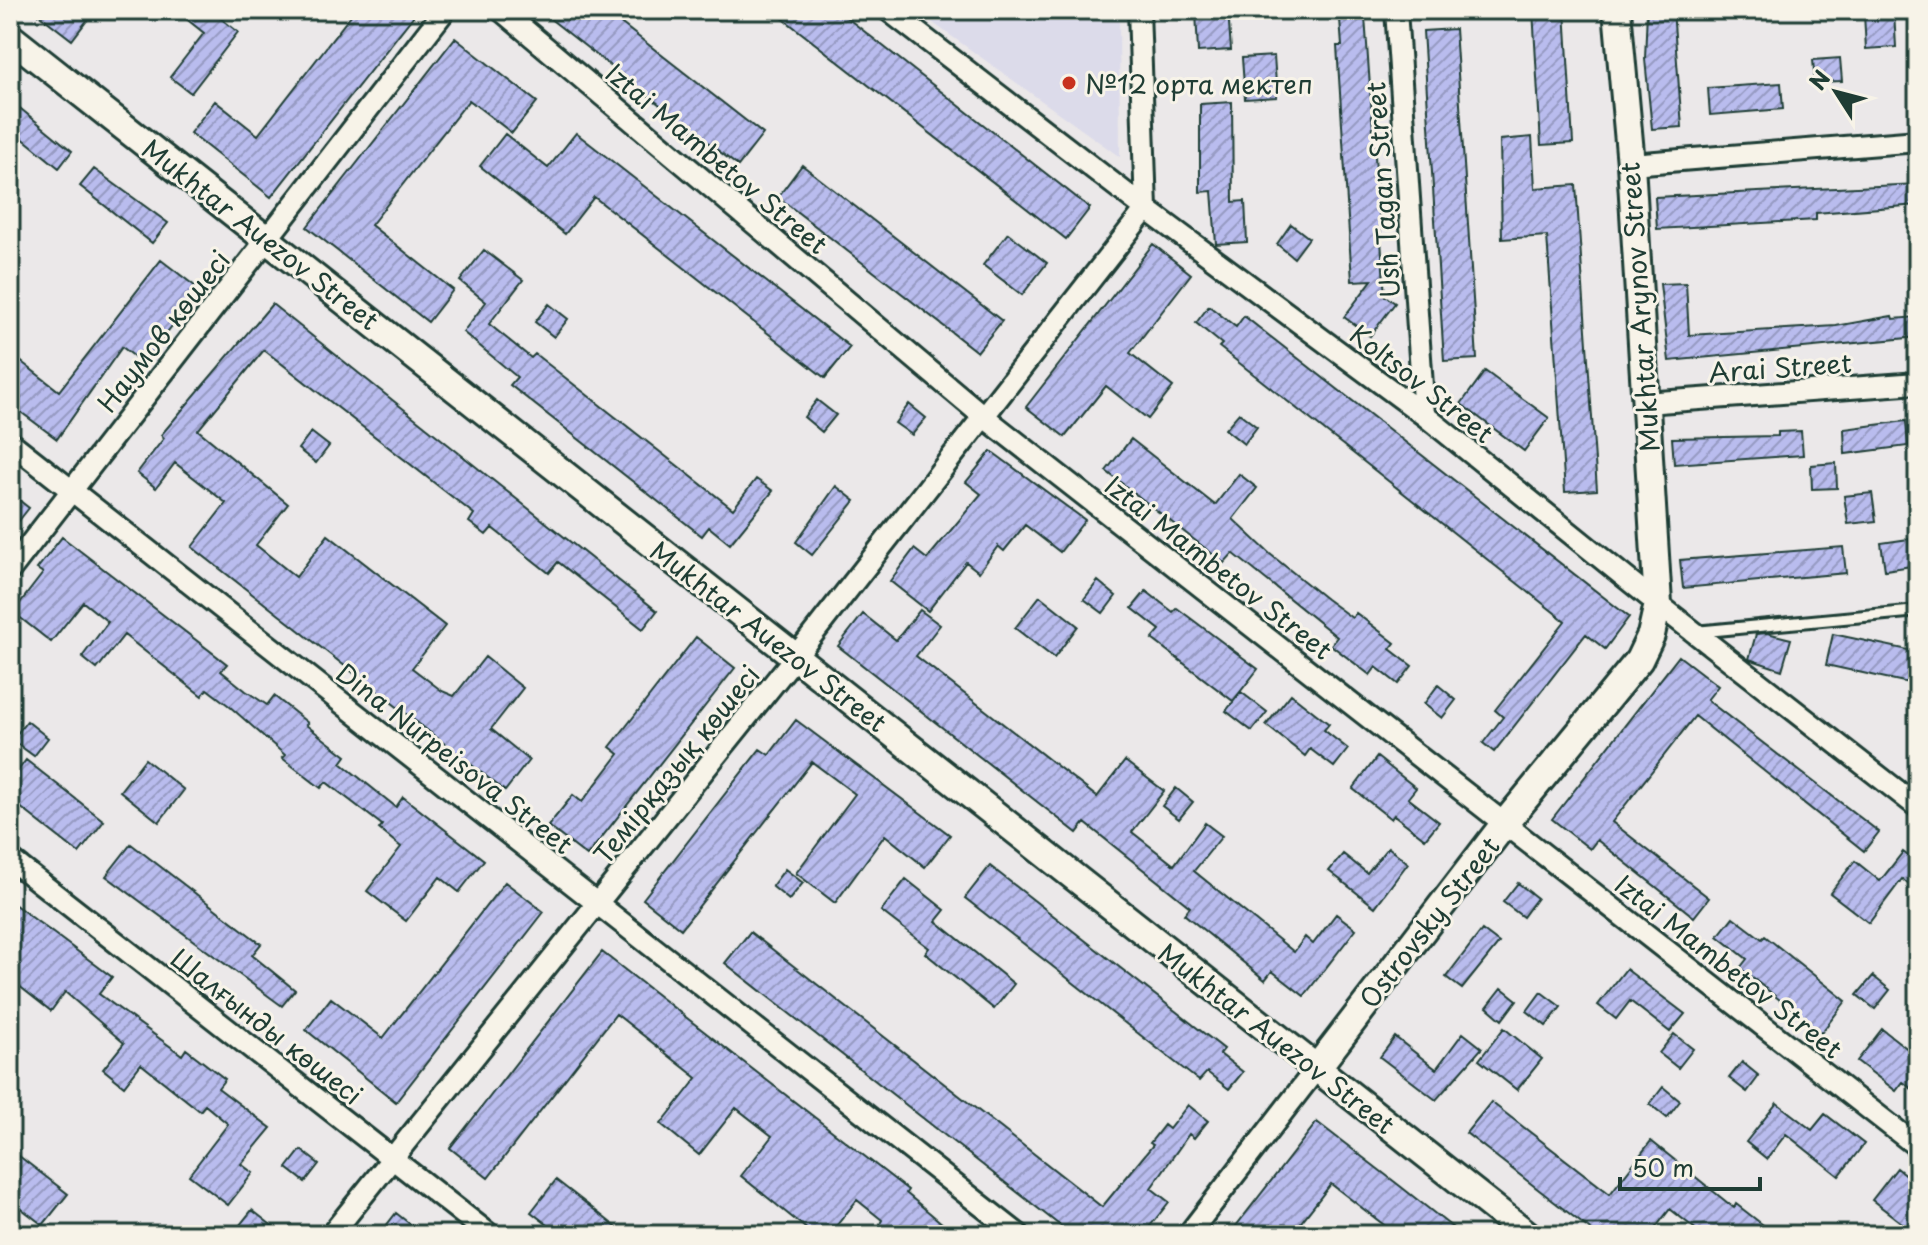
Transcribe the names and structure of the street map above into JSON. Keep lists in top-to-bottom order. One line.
{"streets":{"street":["Iztai Mambetov Street","Ush Tagan Street","Mukhtar Auezov Street","Mukhtar Arynov Street","Наумов көшесі","Arai Street","Koltsov Street","Dina Nurpeisova Street","Темірқазық көшесі","Ostrovsky Street","Шалғынды көшесі"]},"crossings":[["Iztai Mambetov Street","Темірқазық көшесі"],["Iztai Mambetov Street","Ostrovsky Street"],["Ush Tagan Street","Koltsov Street"],["Mukhtar Auezov Street","Наумов көшесі"],["Mukhtar Auezov Street","Темірқазық көшесі"],["Mukhtar Auezov Street","Ostrovsky Street"],["Mukhtar Arynov Street","Arai Street"],["Mukhtar Arynov Street","Koltsov Street"],["Mukhtar Arynov Street","Ostrovsky Street"],["Наумов көшесі","Dina Nurpeisova Street"],["Koltsov Street","Темірқазық көшесі"],["Koltsov Street","Ostrovsky Street"],["Dina Nurpeisova Street","Темірқазық көшесі"],["Темірқазық көшесі","Шалғынды көшесі"]],"places":["№12 орта мектеп"],"scale_bar":"50 m","north":"top left"}
